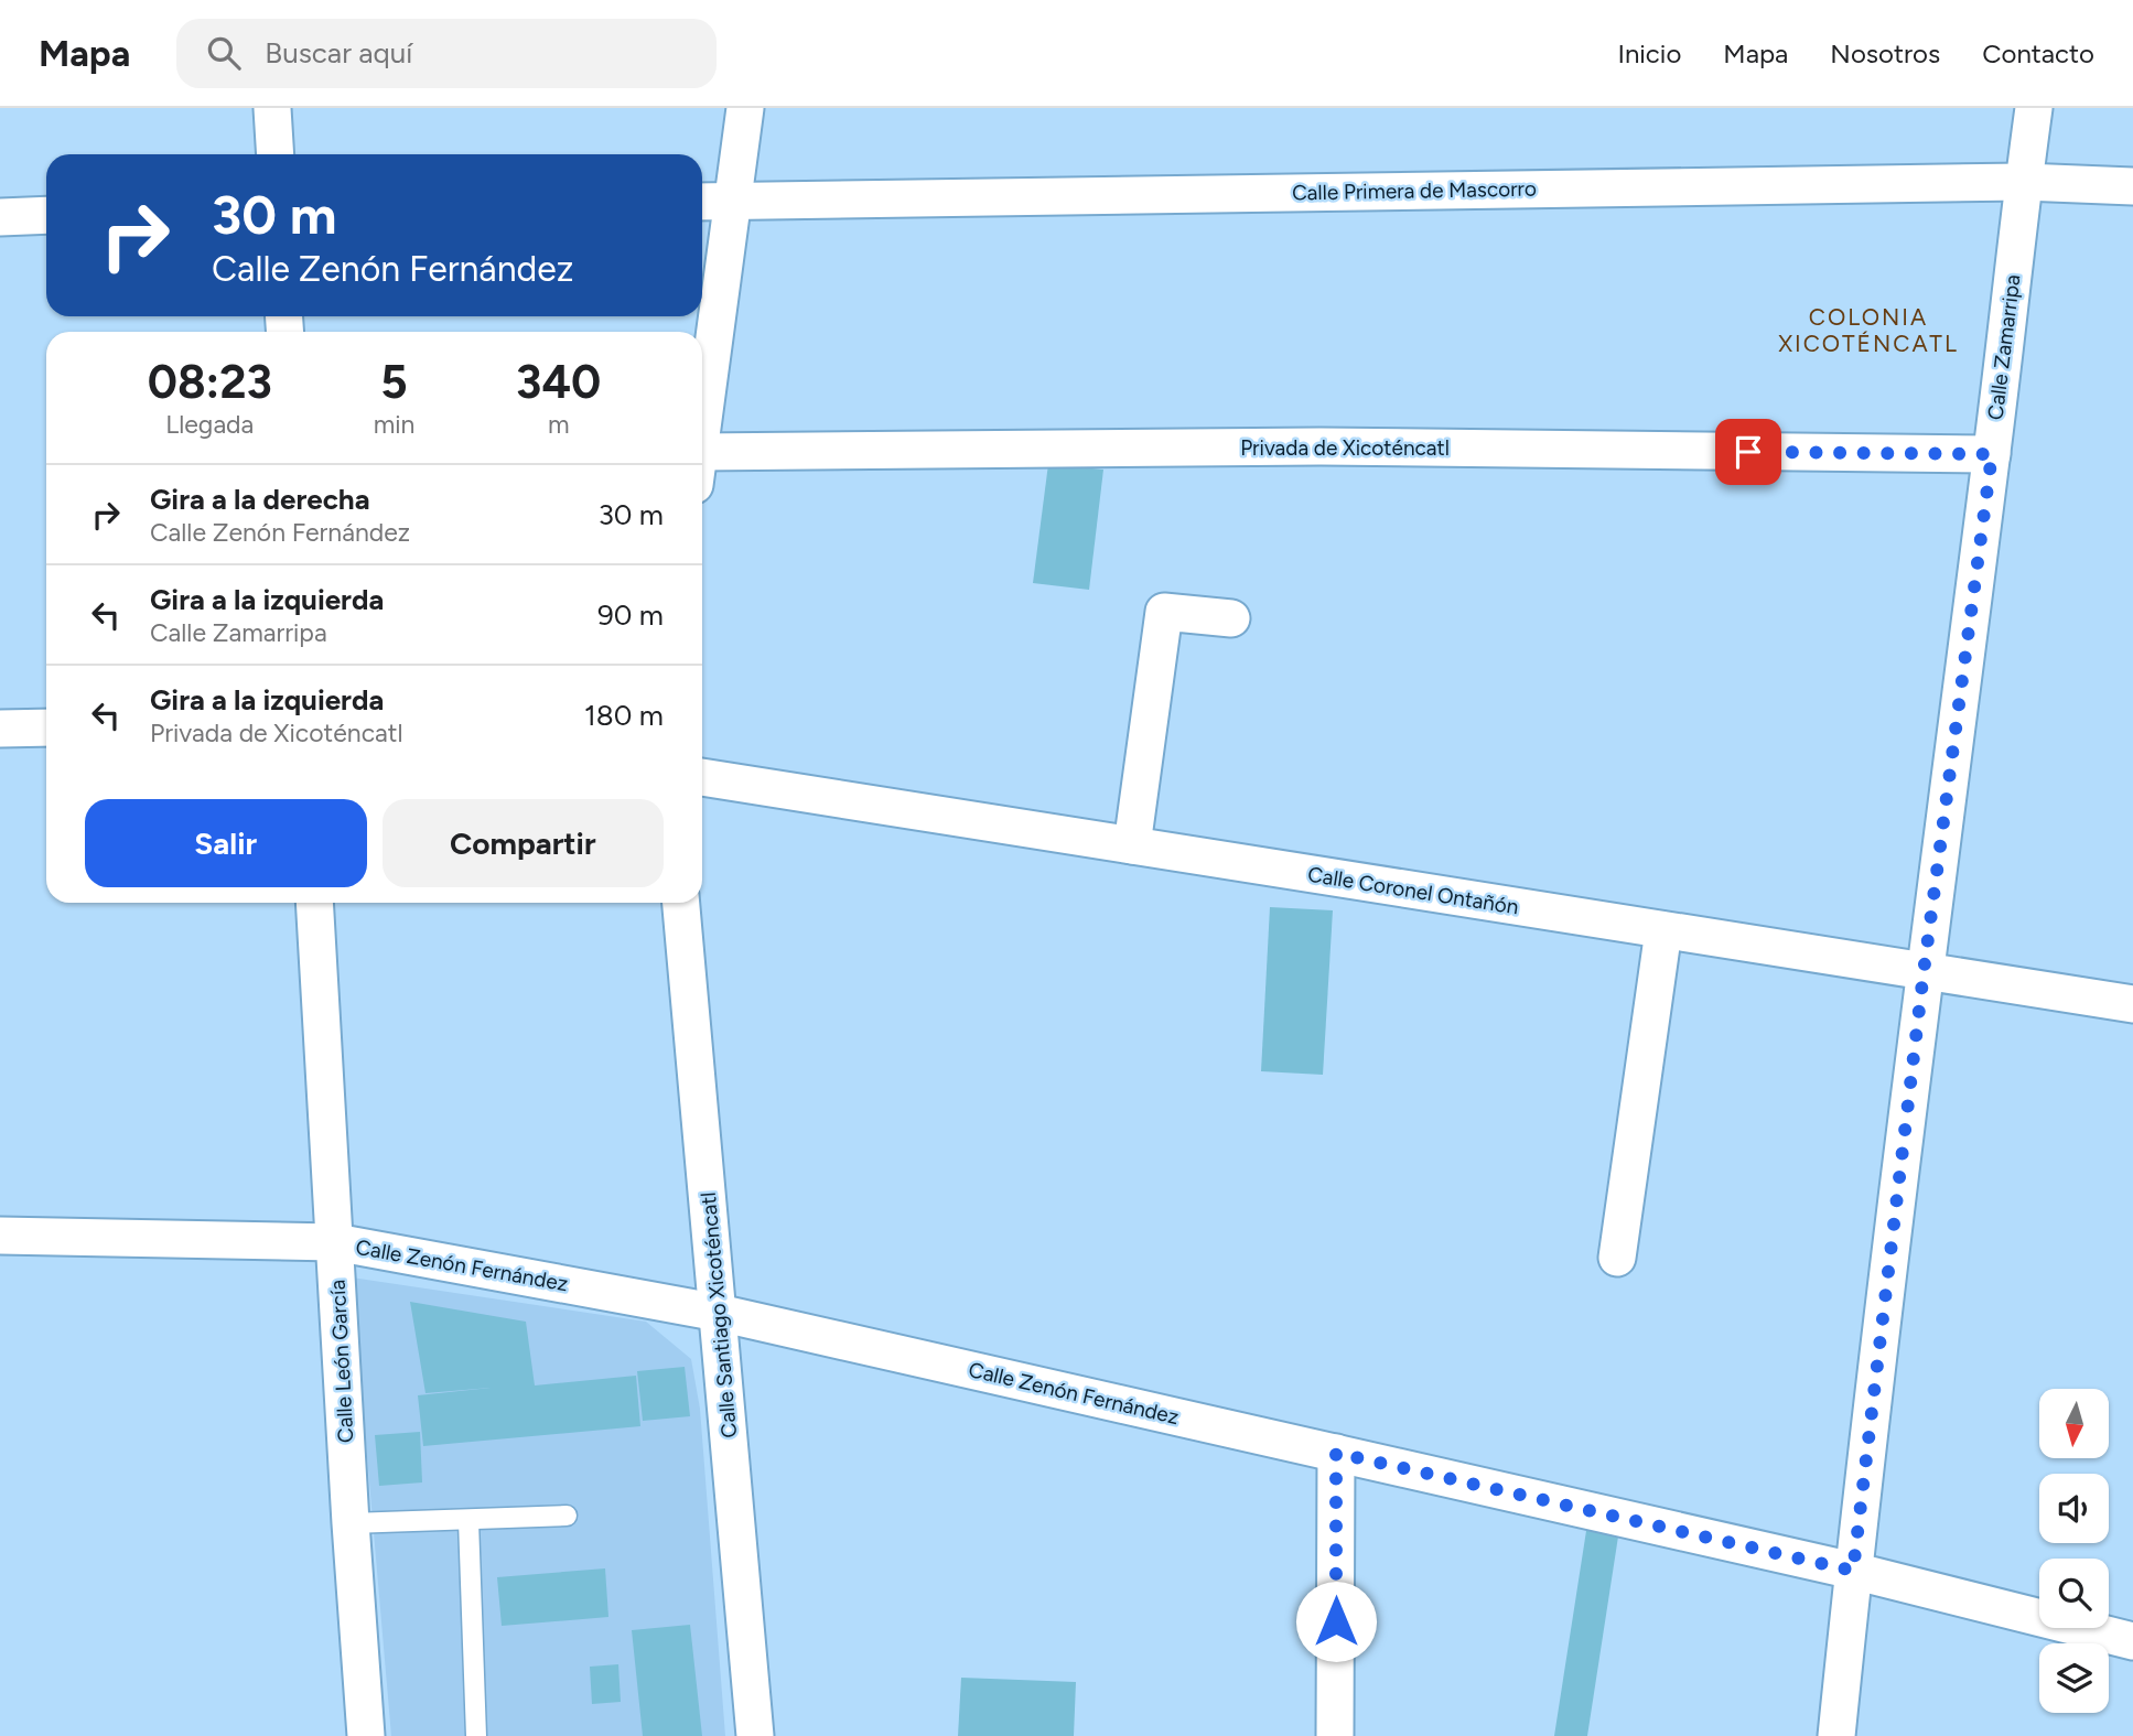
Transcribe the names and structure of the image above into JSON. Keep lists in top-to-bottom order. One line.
{"streets":{"street":["Calle Primera de Mascorro","Calle Zamarripa","Privada de Xicoténcatl","Calle Coronel Ontañón","Calle Zenón Fernández","Calle Santiago Xicoténcatl","Calle León García"]},"crossings":[["Calle Primera de Mascorro","Calle Zamarripa"],["Calle Zamarripa","Privada de Xicoténcatl"],["Calle Zamarripa","Calle Coronel Ontañón"],["Calle Zamarripa","Calle Zenón Fernández"],["Calle Zenón Fernández","Calle Santiago Xicoténcatl"],["Calle Zenón Fernández","Calle León García"]],"districts":["COLONIA XICOTÉNCATL"],"north":"bottom","page":{"header":"Mapa","search":"Buscar aquí","nav":["Inicio","Mapa","Nosotros","Contacto"],"turn":["30 m","Calle Zenón Fernández"],"eta":["08:23","Llegada","5","min","340","m"],"list":[{"name":"Gira a la derecha","note":"Calle Zenón Fernández","value":"30 m"},{"name":"Gira a la izquierda","note":"Calle Zamarripa","value":"90 m"},{"name":"Gira a la izquierda","note":"Privada de Xicoténcatl","value":"180 m"}],"buttons":["Salir","Compartir"]}}
